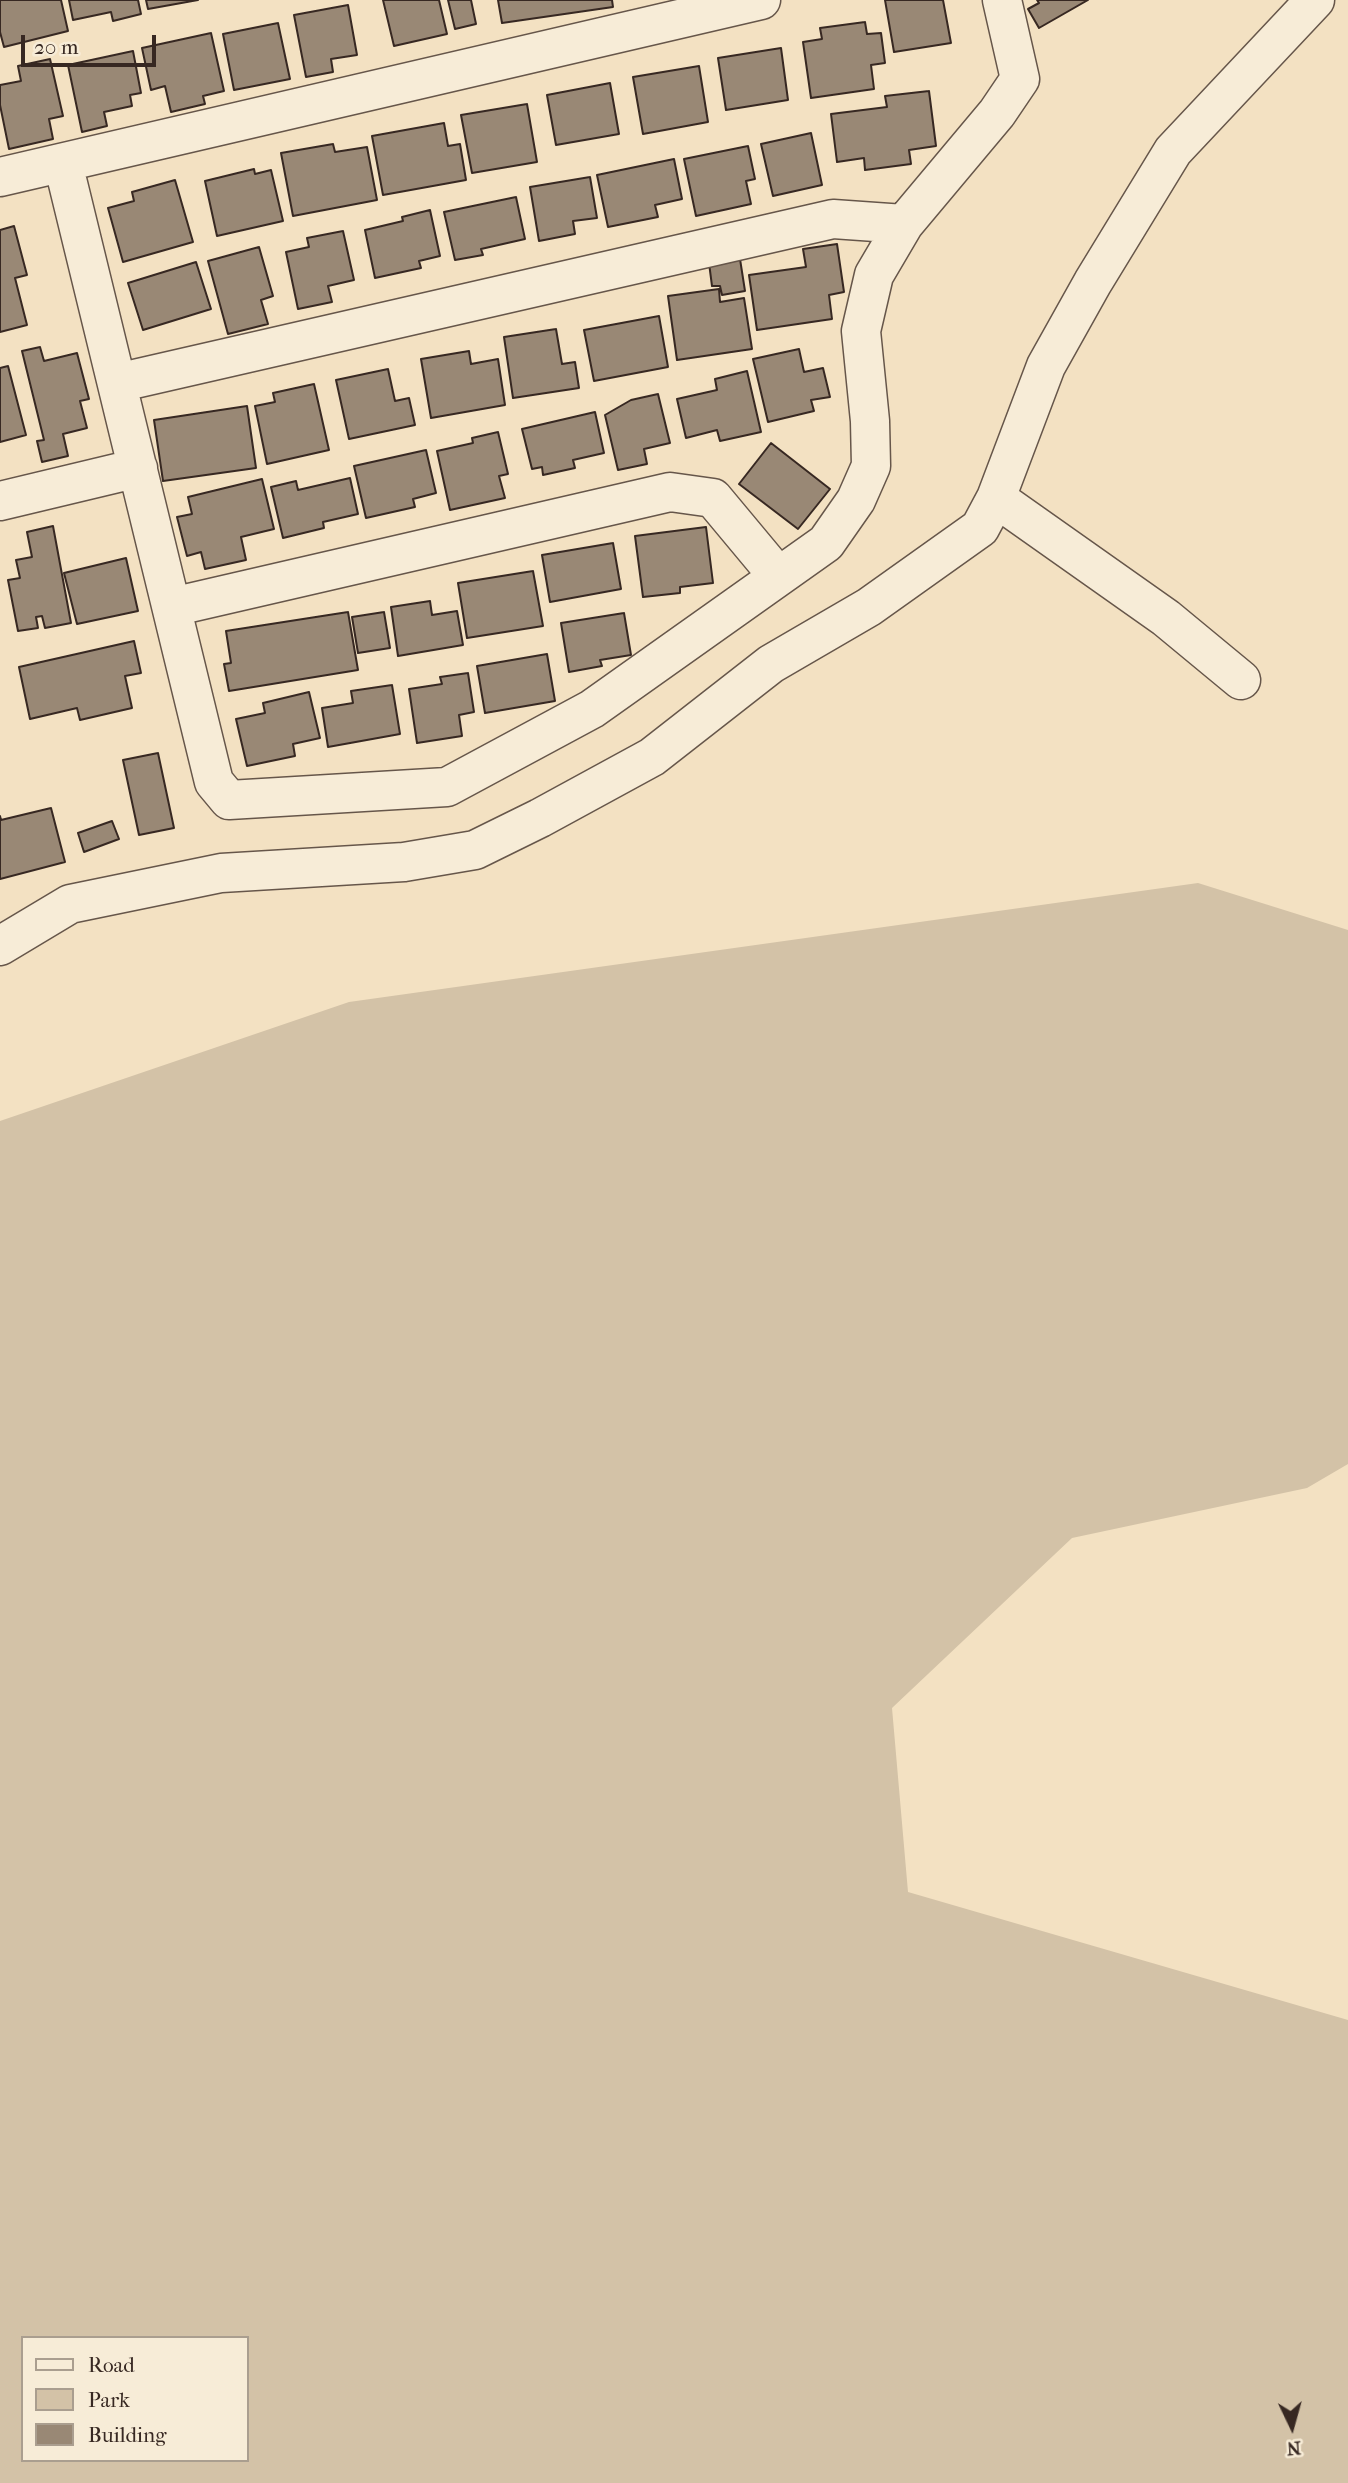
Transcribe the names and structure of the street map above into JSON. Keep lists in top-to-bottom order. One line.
{"legend":["Road","Park","Building"],"scale_bar":"20 m","north":"bottom"}
